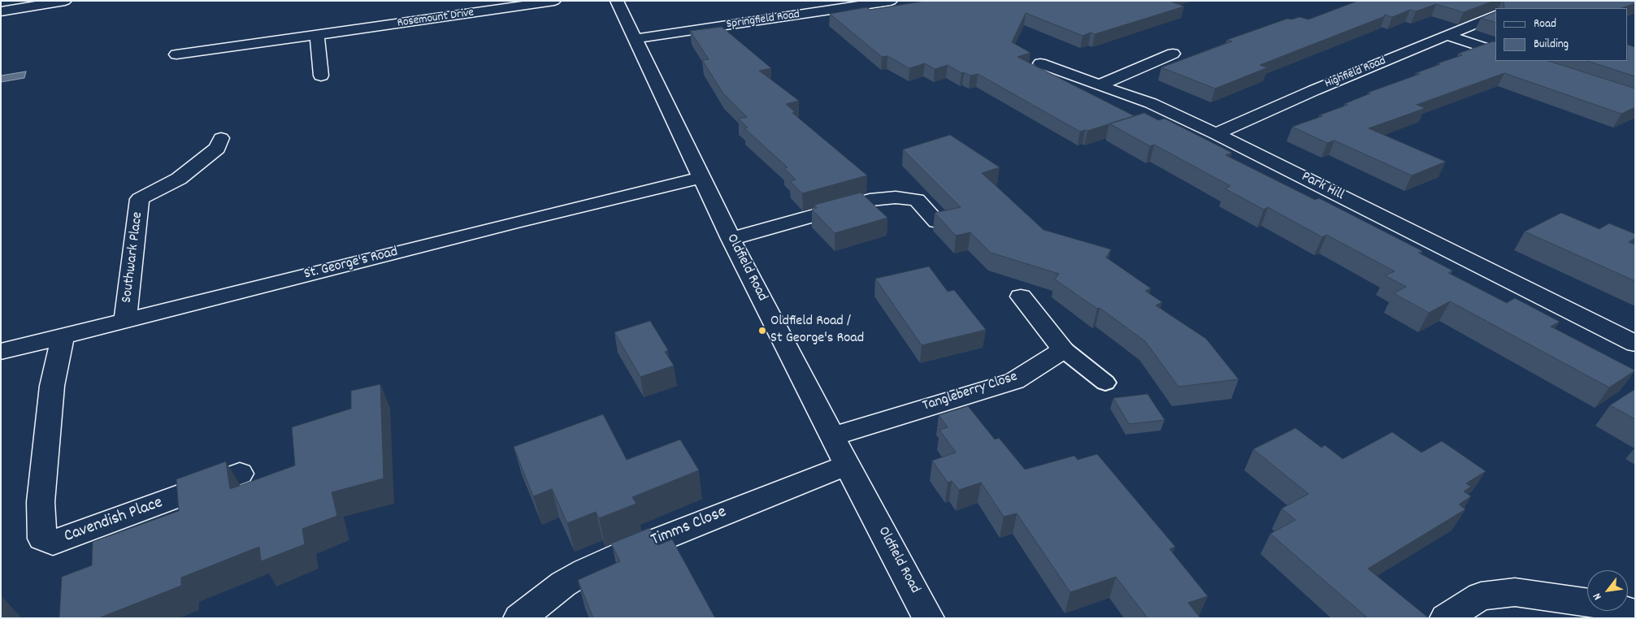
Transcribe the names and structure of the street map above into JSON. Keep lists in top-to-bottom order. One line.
{"streets":{"street":["Rosemount Drive","Springfield Road","Highfield Road","Park Hill","Southwark Place","St. George's Road","Oldfield Road","Tangleberry Close","Cavendish Place","Timms Close"]},"crossings":[["Springfield Road","Oldfield Road"],["Highfield Road","Park Hill"],["Southwark Place","St. George's Road"],["St. George's Road","Oldfield Road"],["St. George's Road","Cavendish Place"],["Oldfield Road","Tangleberry Close"],["Oldfield Road","Timms Close"]],"places":["Oldfield Road / St George's Road"],"legend":["Road","Building"],"north":"bottom left"}
